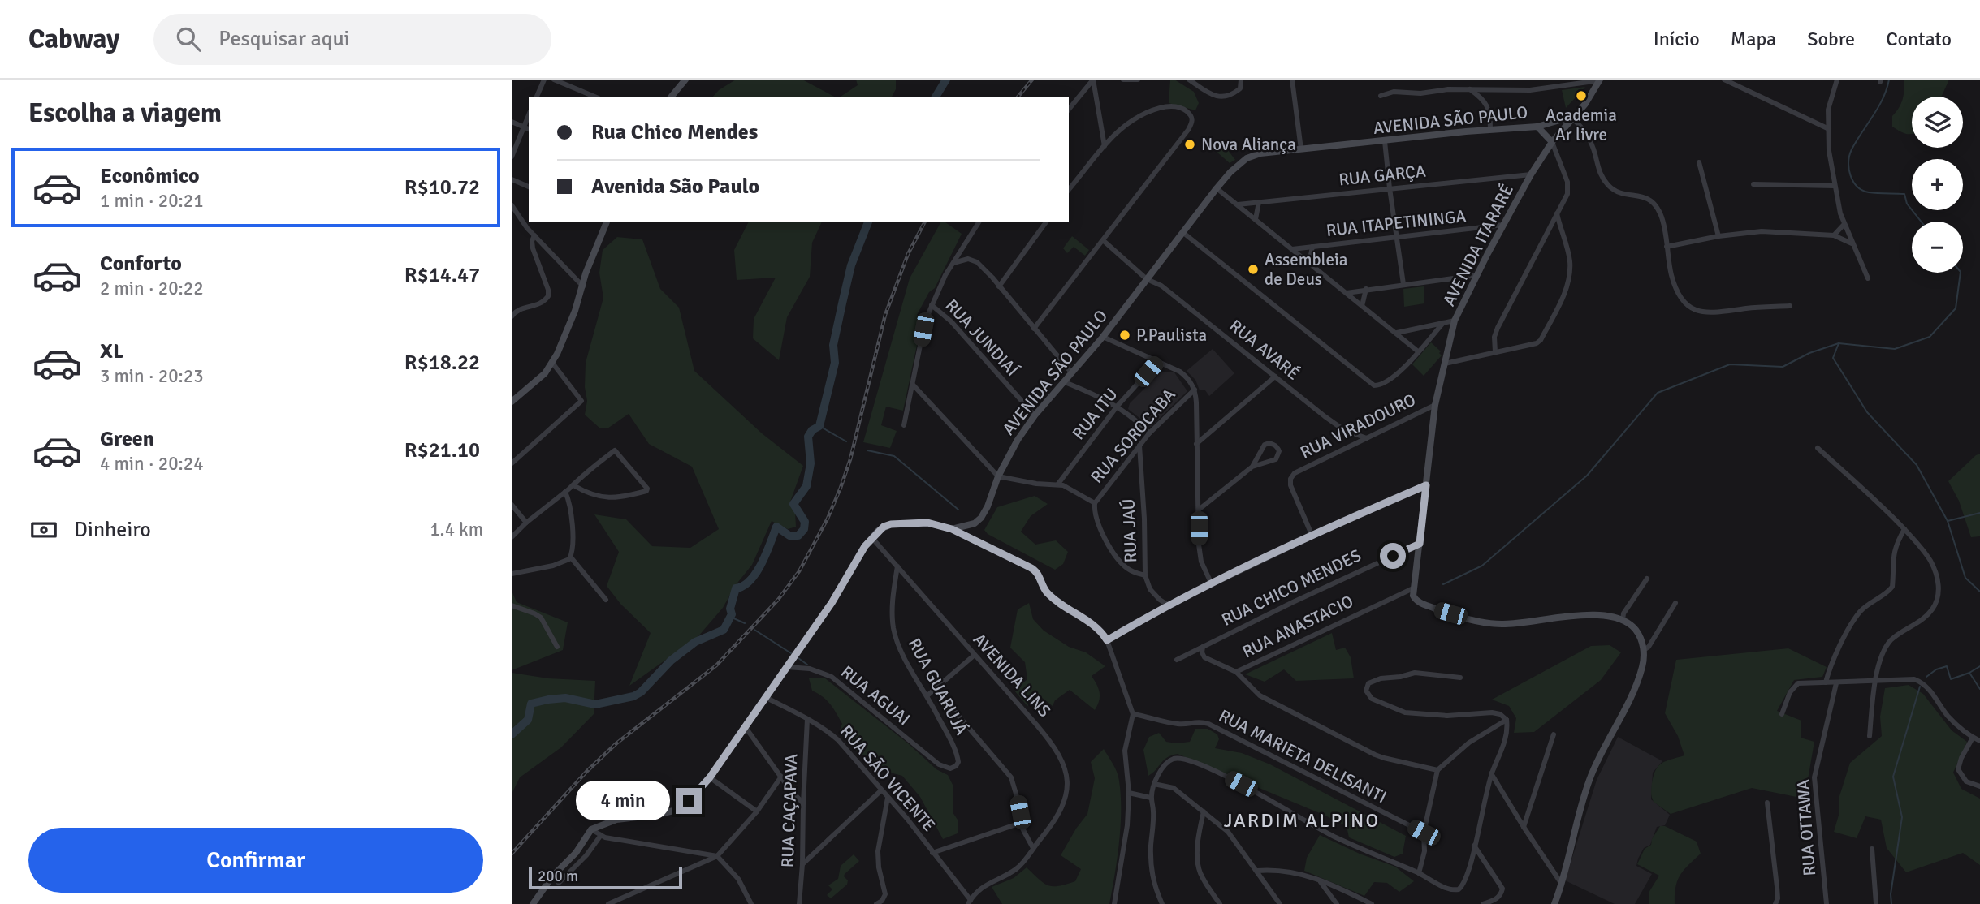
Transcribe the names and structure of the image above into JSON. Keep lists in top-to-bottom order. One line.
{"streets":{"main road":["AVENIDA SÃO PAULO","AVENIDA ITARARÉ"],"street":["RUA GARÇA","RUA ITAPETININGA","RUA JUNDIAÍ","RUA AVARÉ","RUA ITU","RUA VIRADOURO","RUA SOROCABA","RUA JAÚ","RUA CHICO MENDES","RUA ANASTACIO","AVENIDA LINS","RUA GUARUJÁ","RUA AGUAI","RUA MARIETA DELISANTI","RUA SÃO VICENTE","RUA CAÇAPAVA","RUA OTTAWA"]},"crossings":[["AVENIDA SÃO PAULO","AVENIDA ITARARÉ"],["AVENIDA SÃO PAULO","RUA JUNDIAÍ"],["AVENIDA SÃO PAULO","RUA AVARÉ"],["RUA GARÇA","AVENIDA ITARARÉ"],["RUA ITAPETININGA","AVENIDA ITARARÉ"],["AVENIDA ITARARÉ","RUA VIRADOURO"],["AVENIDA ITARARÉ","RUA CHICO MENDES"],["AVENIDA ITARARÉ","RUA ANASTACIO"],["RUA AVARÉ","RUA VIRADOURO"],["RUA SOROCABA","RUA JAÚ"],["RUA CHICO MENDES","RUA ANASTACIO"],["AVENIDA LINS","RUA GUARUJÁ"],["AVENIDA LINS","RUA SÃO VICENTE"],["RUA GUARUJÁ","RUA AGUAI"],["RUA SÃO VICENTE","RUA CAÇAPAVA"]],"districts":["JARDIM ALPINO"],"places":["Academia Ar livre","Nova Aliança","Assembleia de Deus","P.Paulista"],"scale_bar":"200 m","page":{"header":"Cabway","search":"Pesquisar aqui","nav":["Início","Mapa","Sobre","Contato"],"heading":"Escolha a viagem","map_buttons":["+","−"],"banner":["Rua Chico Mendes","Avenida São Paulo"],"list":[{"name":"Econômico","note":"1 min · 20:21","value":"R$10.72"},{"name":"Conforto","note":"2 min · 20:22","value":"R$14.47"},{"name":"XL","note":"3 min · 20:23","value":"R$18.22"},{"name":"Green","note":"4 min · 20:24","value":"R$21.10"}],"pay":["Dinheiro","1.4 km"],"bubble":"4 min","buttons":"Confirmar","scale":"200 m"}}
